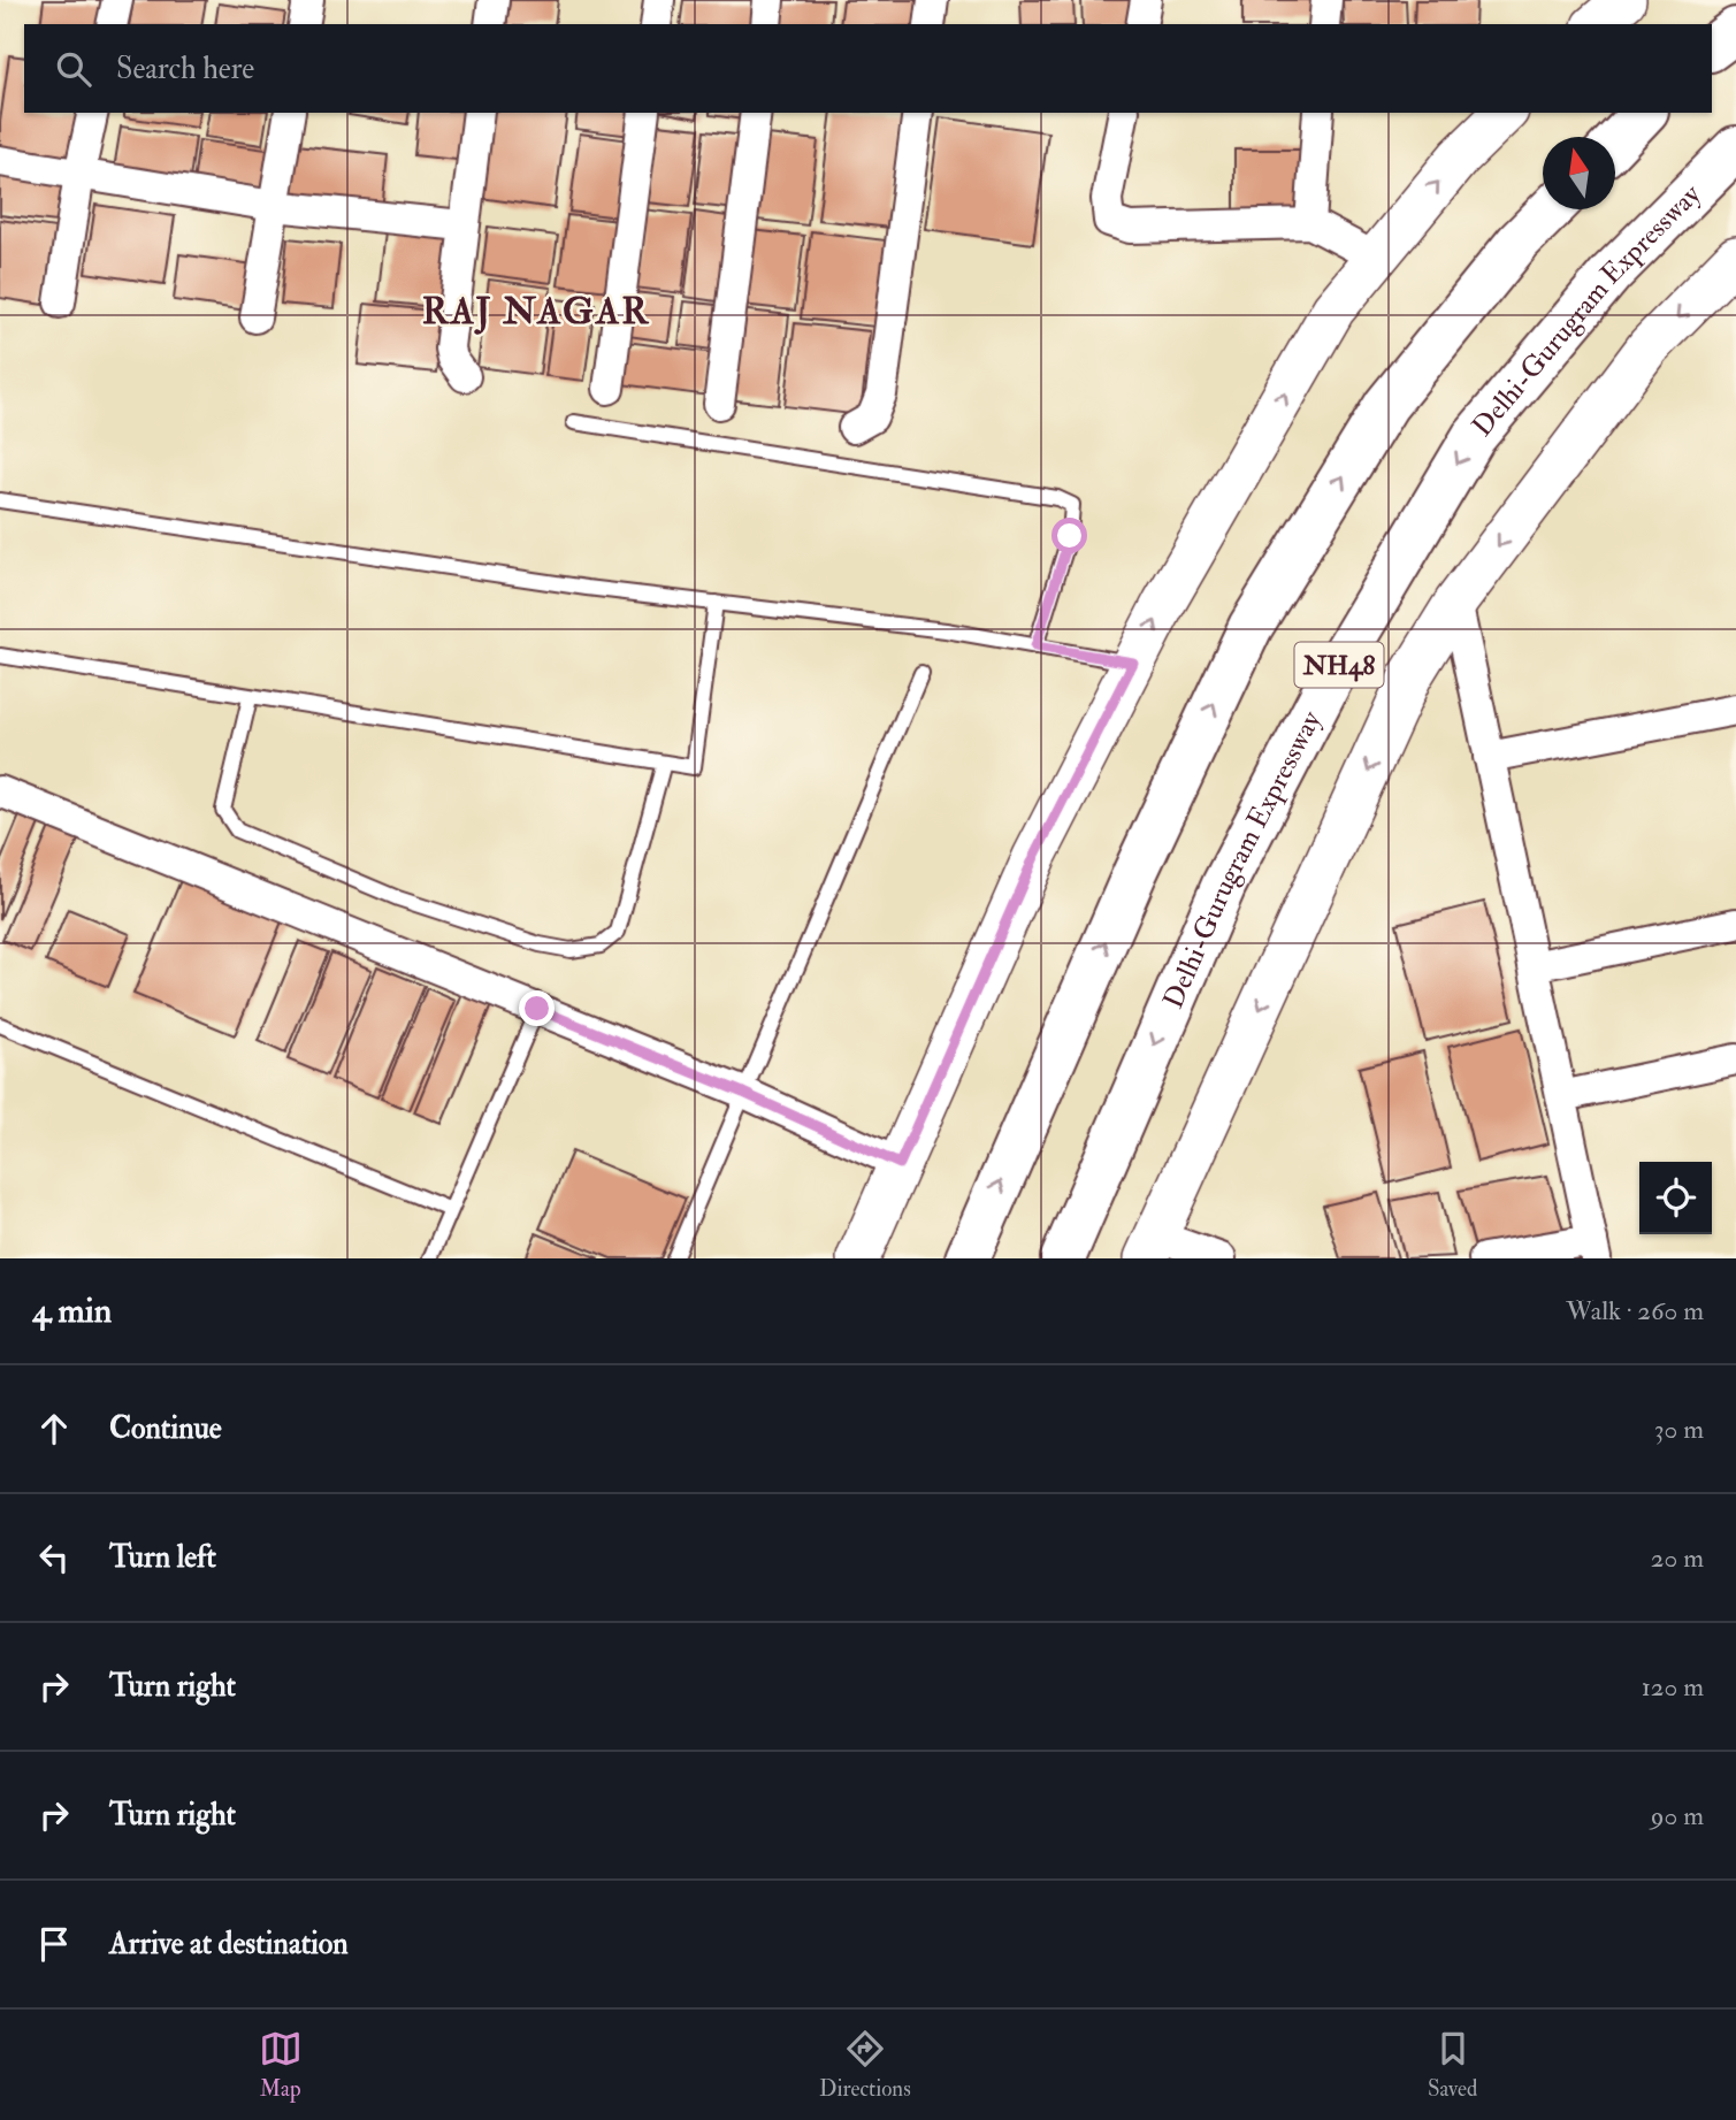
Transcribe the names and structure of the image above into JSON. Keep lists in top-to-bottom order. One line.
{"streets":{"highway":["Delhi-Gurugram Expressway","NH48"]},"districts":["RAJ NAGAR"],"north":"top","page":{"search":"Search here","heading":["4 min","Walk · 260 m"],"list":[["Continue","30 m"],["Turn left","20 m"],["Turn right","120 m"],["Turn right","90 m"],"Arrive at destination"],"nav":["Map","Directions","Saved"]}}
